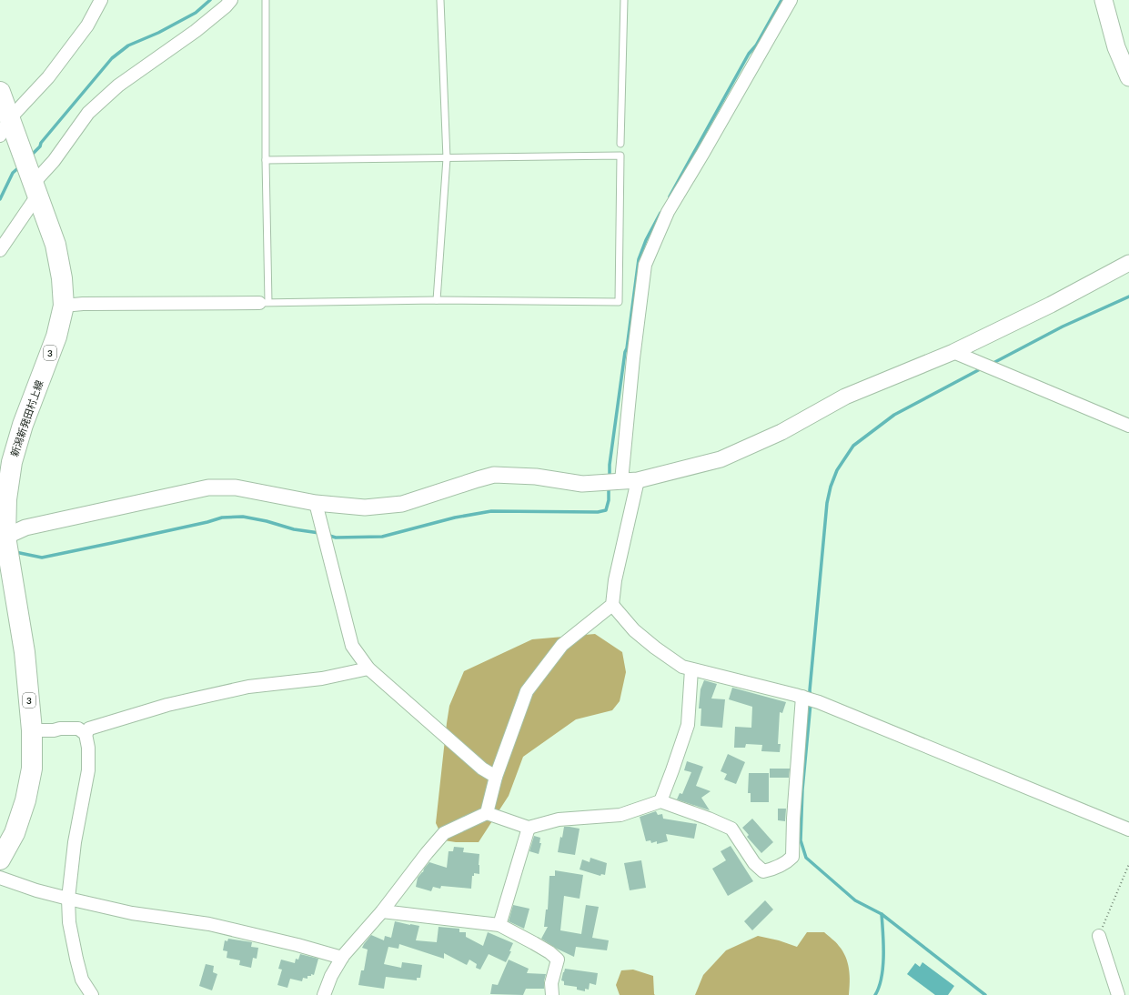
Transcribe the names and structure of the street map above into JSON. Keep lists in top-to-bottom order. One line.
{"streets":{"main road":["3","新潟新発田村上線"]}}
